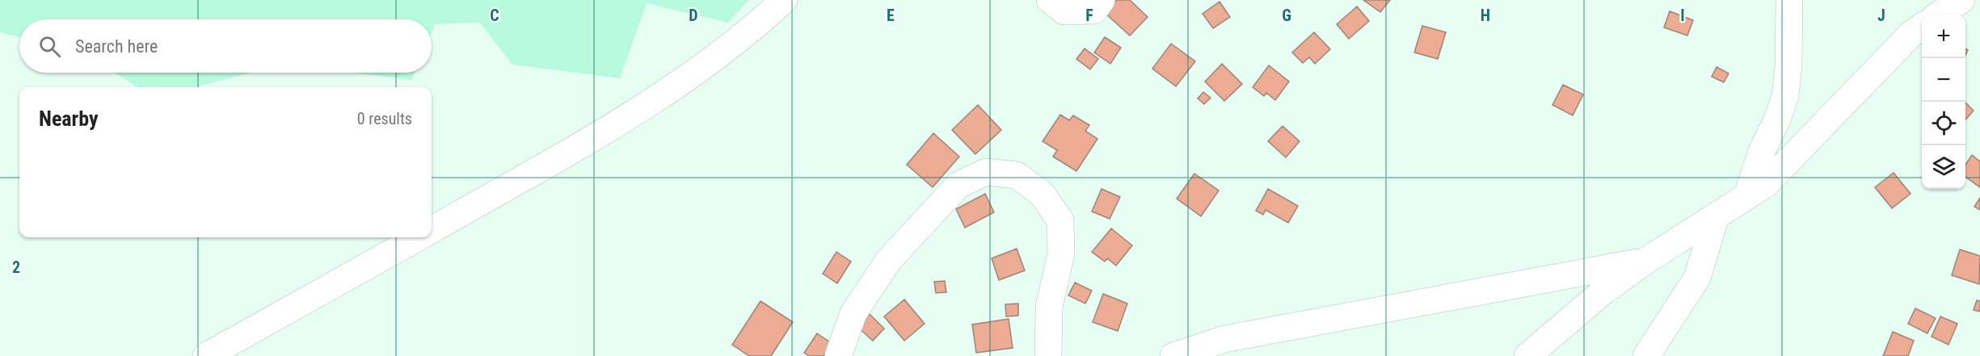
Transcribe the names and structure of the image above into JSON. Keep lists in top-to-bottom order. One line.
{"page":{"map_buttons":["+","−"],"search":"Search here","heading":["Nearby","0 results"]},"grid":{"columns":["C","D","E","F","G","H","I","J"],"rows":["2"]}}
